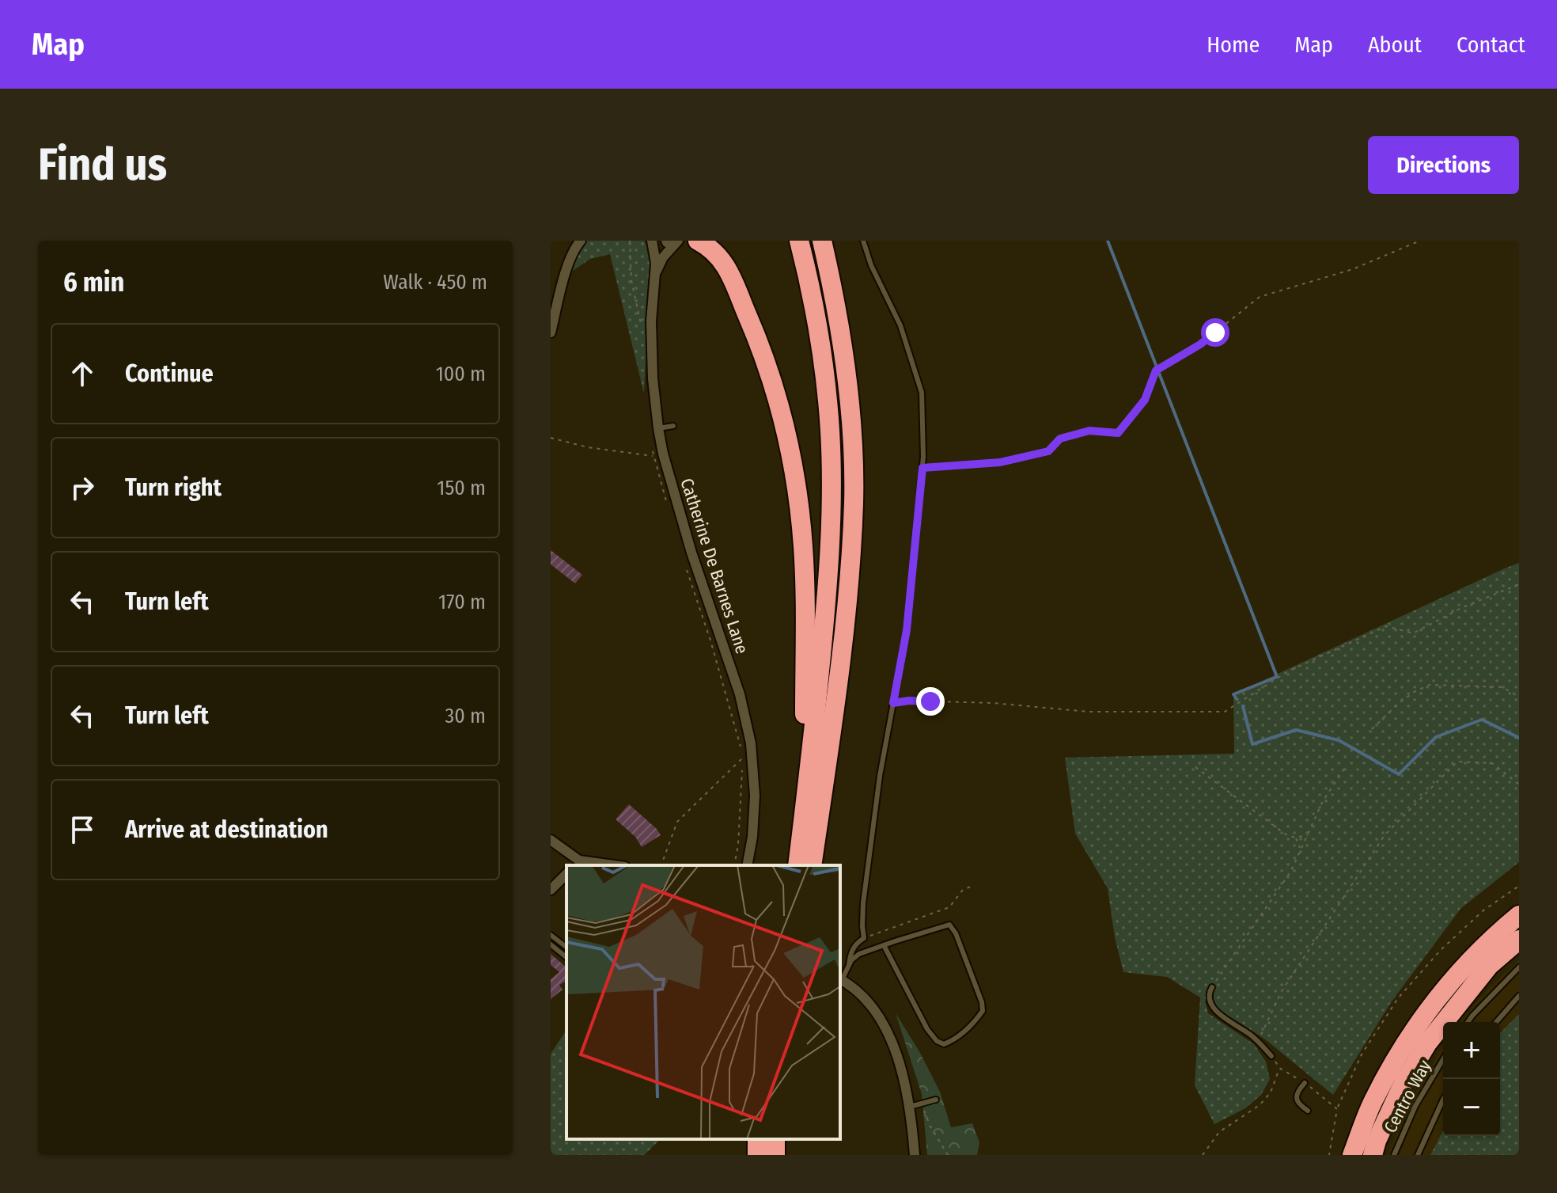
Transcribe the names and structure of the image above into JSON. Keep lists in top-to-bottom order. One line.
{"streets":{"street":["Catherine De Barnes Lane"],"lane":["Centro Way"]},"page":{"header":"Map","nav":["Home","Map","About","Contact"],"buttons":"Directions","title":"Find us","heading":["6 min","Walk · 450 m"],"list":[["Continue","100 m"],["Turn right","150 m"],["Turn left","170 m"],["Turn left","30 m"],"Arrive at destination"],"map_buttons":["+","−"]}}
